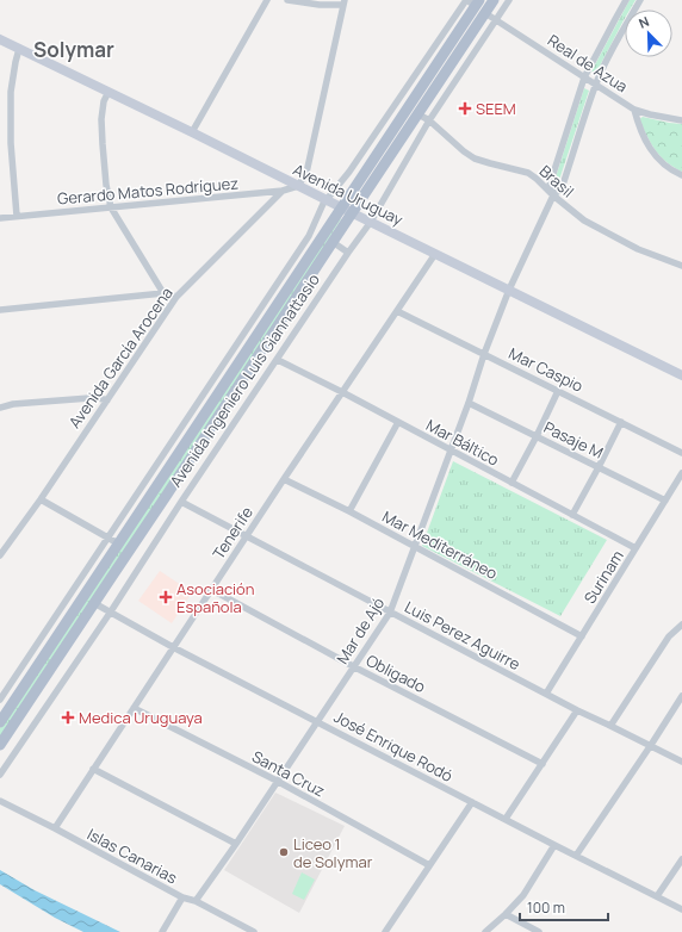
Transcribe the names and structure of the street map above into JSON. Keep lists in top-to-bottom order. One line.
{"streets":{"main road":["Avenida Ingeniero Luis Giannattasio"],"street":["Real de Azua","Brasil","Gerardo Matos Rodríguez","Avenida Uruguay","Avenida García Arocena","Mar Caspio","Pasaje M","Mar Báltico","Tenerife","Mar Mediterráneo","Surinam","Mar de Ajó","Luis Perez Aguirre","Obligado","José Enrique Rodó","Santa Cruz","Islas Canarias"]},"crossings":[["Real de Azua","Avenida Ingeniero Luis Giannattasio"],["Real de Azua","Mar de Ajó"],["Brasil","Avenida Ingeniero Luis Giannattasio"],["Brasil","Mar de Ajó"],["Gerardo Matos Rodríguez","Avenida Uruguay"],["Gerardo Matos Rodríguez","Avenida García Arocena"],["Avenida Uruguay","Avenida Ingeniero Luis Giannattasio"],["Avenida Uruguay","Tenerife"],["Avenida Uruguay","Mar de Ajó"],["Mar Caspio","Tenerife"],["Mar Caspio","Mar de Ajó"],["Avenida Ingeniero Luis Giannattasio","Mar Báltico"],["Avenida Ingeniero Luis Giannattasio","Luis Perez Aguirre"],["Avenida Ingeniero Luis Giannattasio","José Enrique Rodó"],["Pasaje M","Surinam"],["Pasaje M","Mar de Ajó"],["Mar Báltico","Tenerife"],["Mar Báltico","Surinam"],["Mar Báltico","Mar de Ajó"],["Tenerife","Mar Mediterráneo"],["Tenerife","Luis Perez Aguirre"],["Tenerife","Obligado"],["Tenerife","José Enrique Rodó"],["Tenerife","Santa Cruz"],["Tenerife","Islas Canarias"],["Mar Mediterráneo","Surinam"],["Mar Mediterráneo","Mar de Ajó"],["Surinam","Luis Perez Aguirre"],["Mar de Ajó","Luis Perez Aguirre"],["Mar de Ajó","Obligado"],["Mar de Ajó","José Enrique Rodó"],["Mar de Ajó","Santa Cruz"],["Mar de Ajó","Islas Canarias"]],"districts":["Solymar"],"places":{"health":["SEEM","Asociación Española","Medica Uruguaya"],"other":["Liceo 1 de Solymar"]},"scale_bar":"100 m","north":"top left"}
